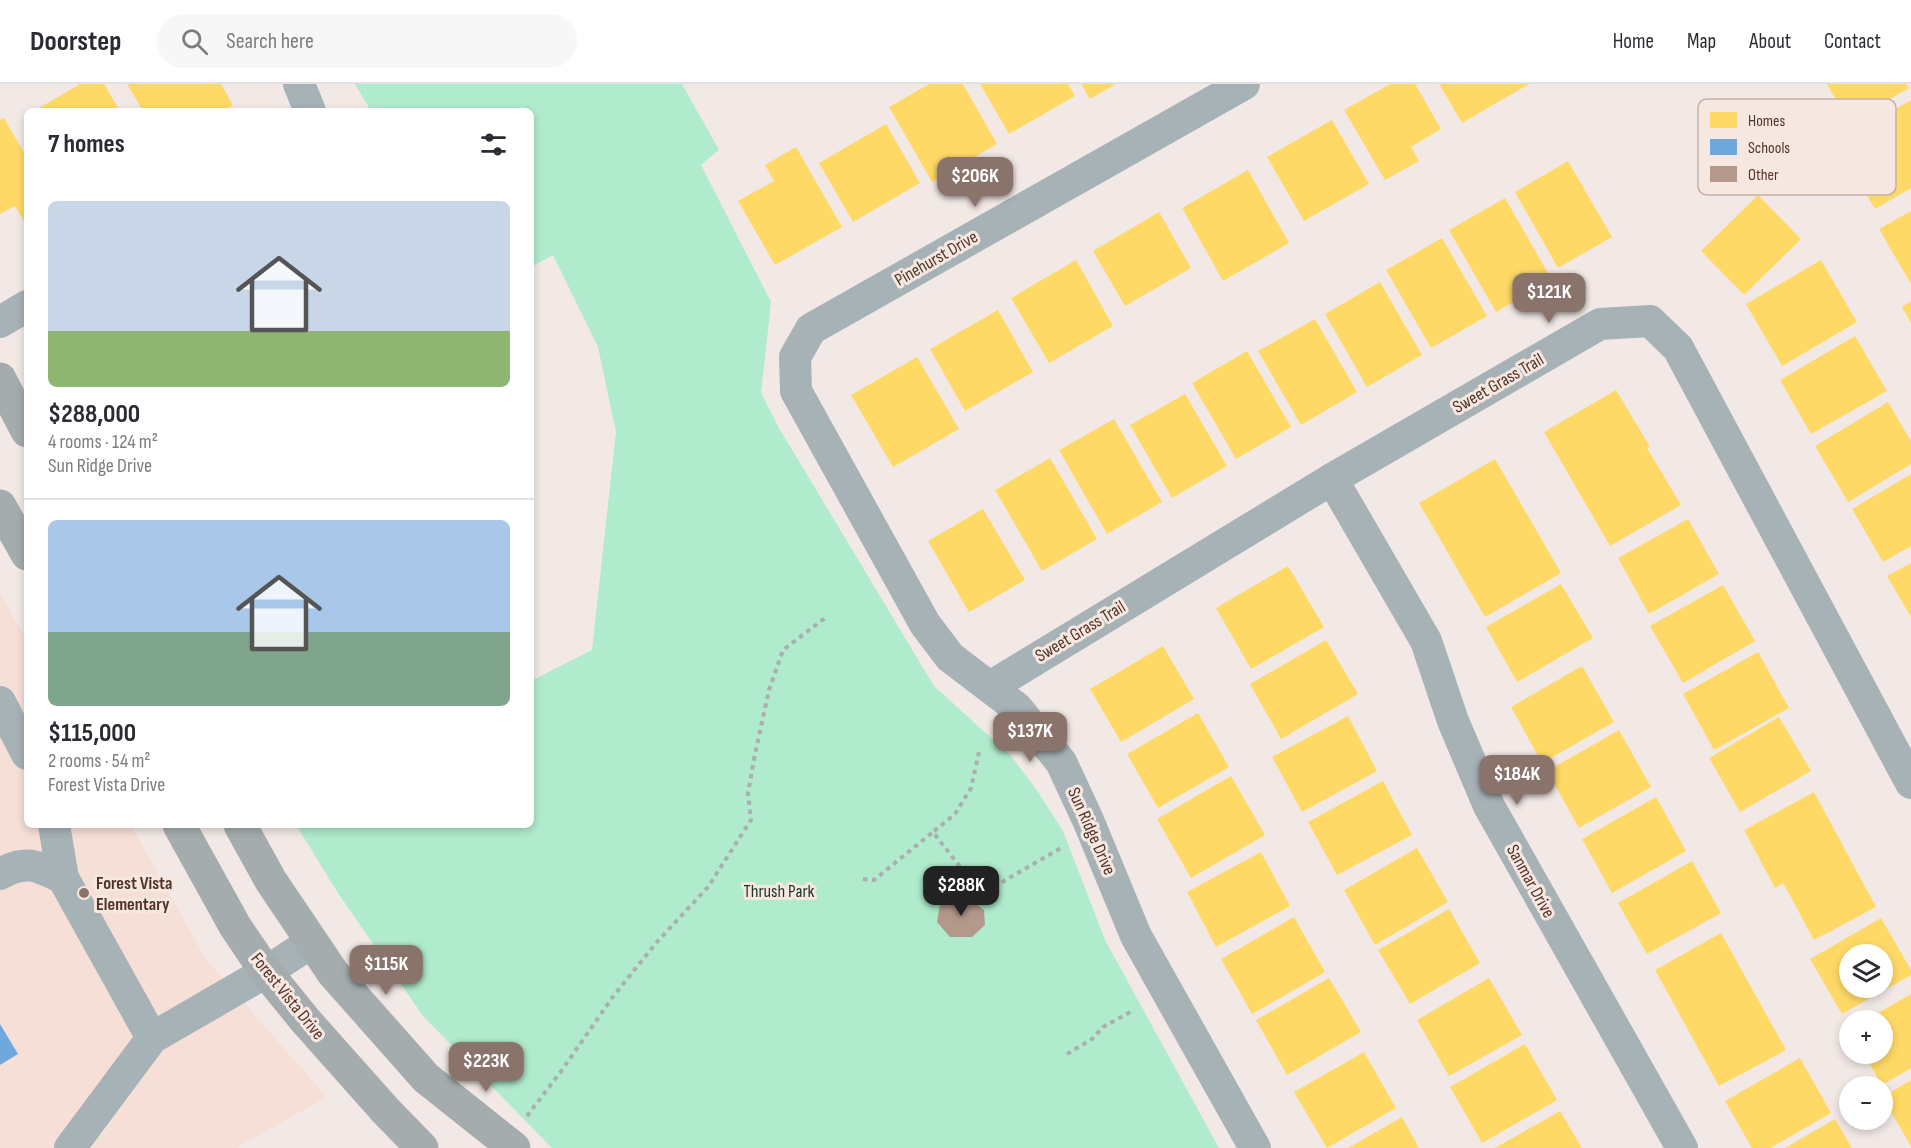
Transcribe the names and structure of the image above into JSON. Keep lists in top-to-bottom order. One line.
{"streets":{"main road":["Forest Vista Drive"],"street":["Pinehurst Drive","Sweet Grass Trail","Sun Ridge Drive","Sanmar Drive"]},"crossings":[["Pinehurst Drive","Sun Ridge Drive"],["Sweet Grass Trail","Sun Ridge Drive"],["Sweet Grass Trail","Sanmar Drive"]],"parks":["Thrush Park"],"places":["Forest Vista Elementary"],"legend":["Homes","Schools","Other"],"page":{"header":"Doorstep","search":"Search here","nav":["Home","Map","About","Contact"],"heading":"7 homes","price":["$206K","$121K","$137K","$184K","$288K","$115K","$223K"],"list":[{"name":"$288,000","note":"4 rooms · 124 m² · Sun Ridge Drive"},{"name":"$115,000","note":"2 rooms · 54 m² · Forest Vista Drive"}],"map_buttons":["+","−"]}}
